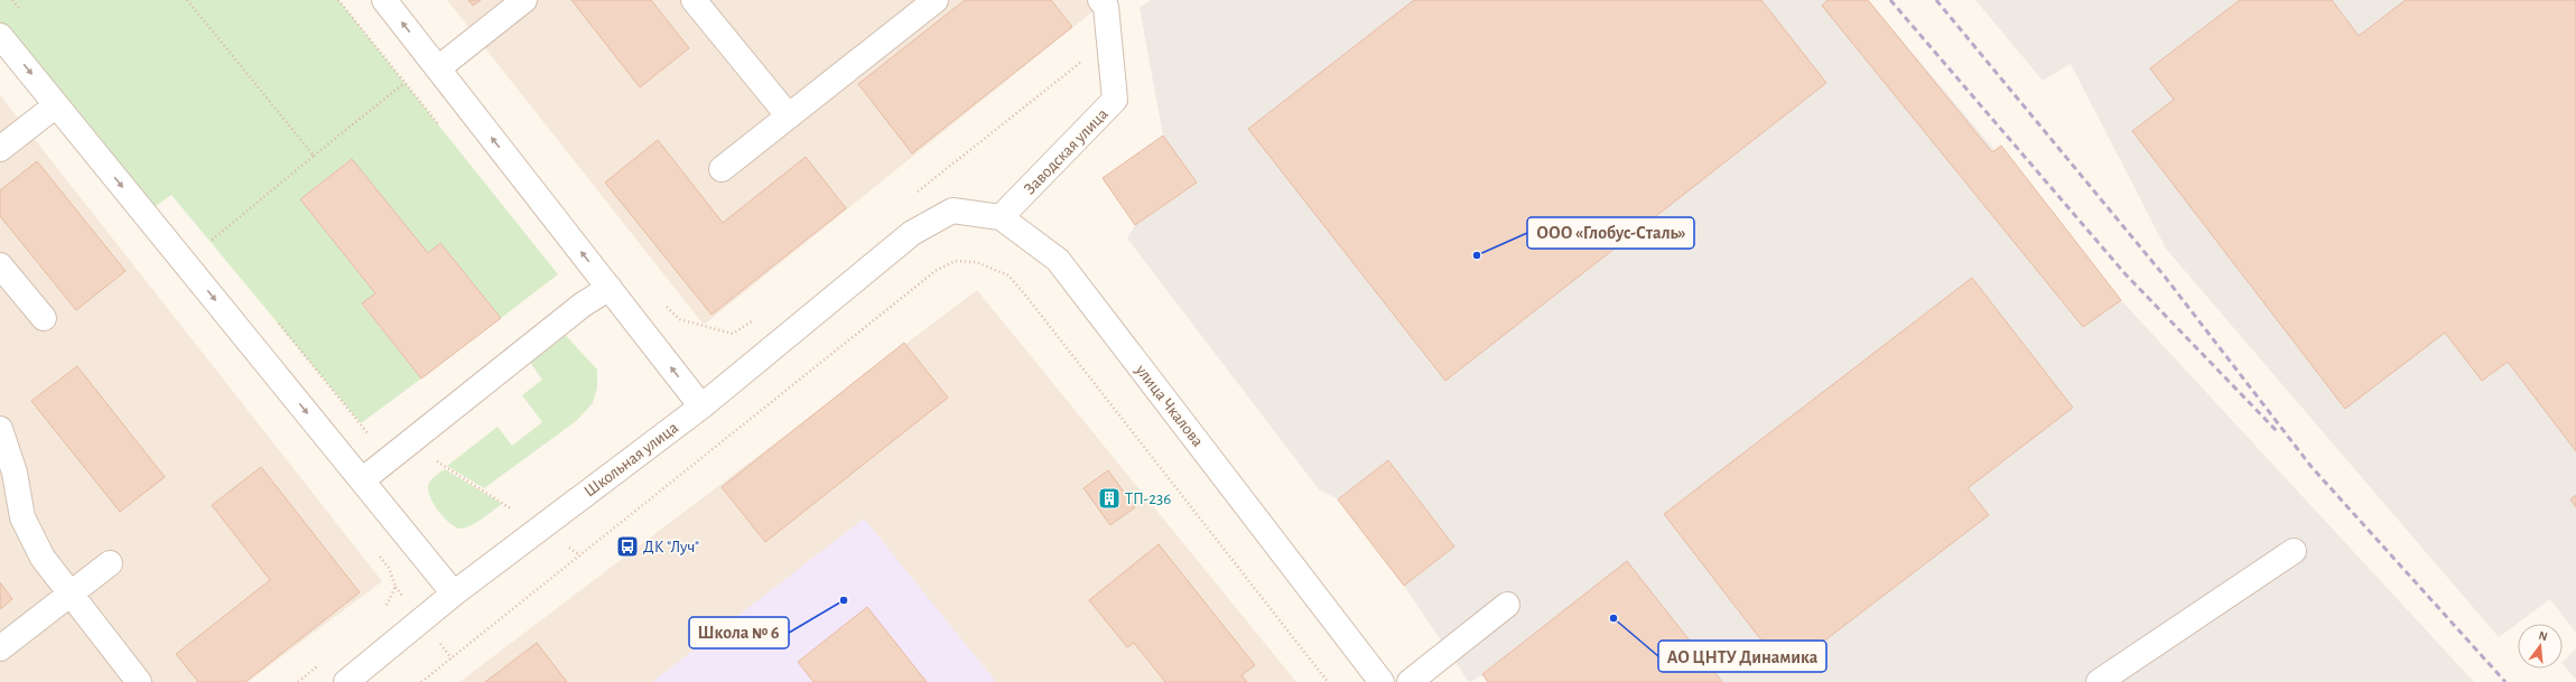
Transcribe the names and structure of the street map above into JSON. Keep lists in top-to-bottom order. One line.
{"streets":{"street":["Заводская улица","улица Чкалова","Школьная улица"]},"crossings":[["Заводская улица","улица Чкалова"],["улица Чкалова","Школьная улица"]],"places":{"other":["ООО «Глобус-Сталь»","Школа № 6","АО ЦНТУ Динамика"],"building":["ТП-236"],"bus stop":["ДК \"Луч\""]},"north":"top"}
